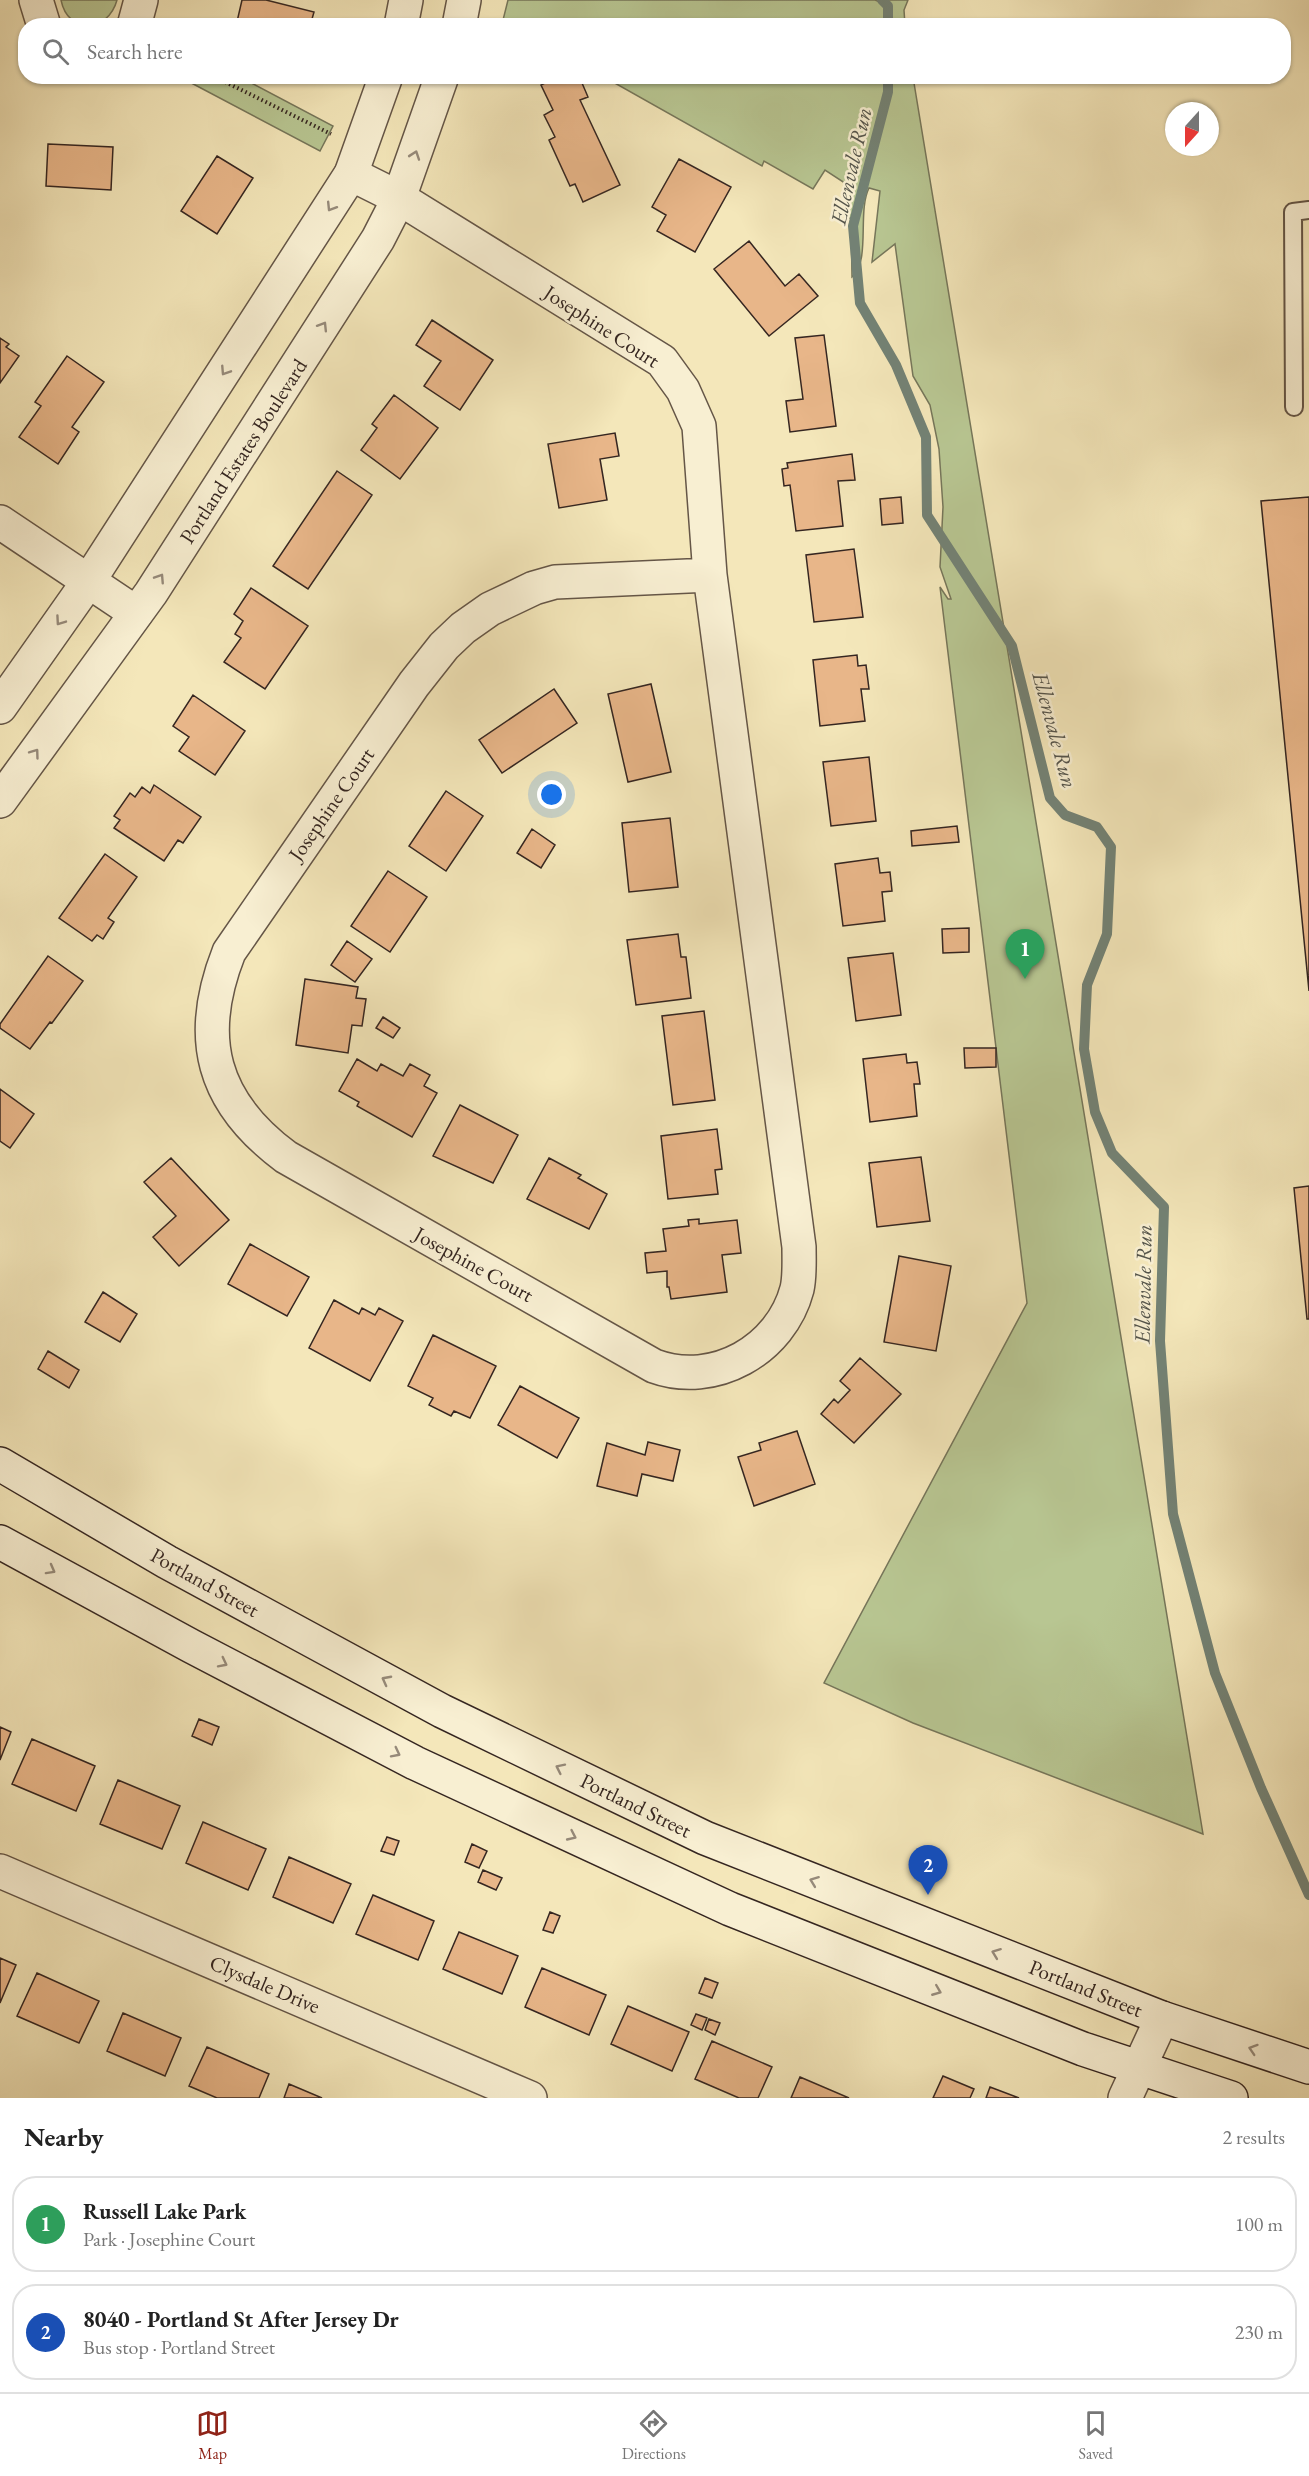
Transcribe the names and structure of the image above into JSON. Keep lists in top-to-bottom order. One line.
{"streets":{"street":["Josephine Court","Portland Estates Boulevard","Portland Street","Clysdale Drive"]},"crossings":[["Josephine Court","Portland Estates Boulevard"]],"water":["Ellenvale Run"],"north":"bottom","page":{"search":"Search here","pins":["1","2"],"heading":["Nearby","2 results"],"list":[{"mark":"1","name":"Russell Lake Park","note":"Park · Josephine Court","value":"100 m"},{"mark":"2","name":"8040 - Portland St After Jersey Dr","note":"Bus stop · Portland Street","value":"230 m"}],"nav":["Map","Directions","Saved"]}}
